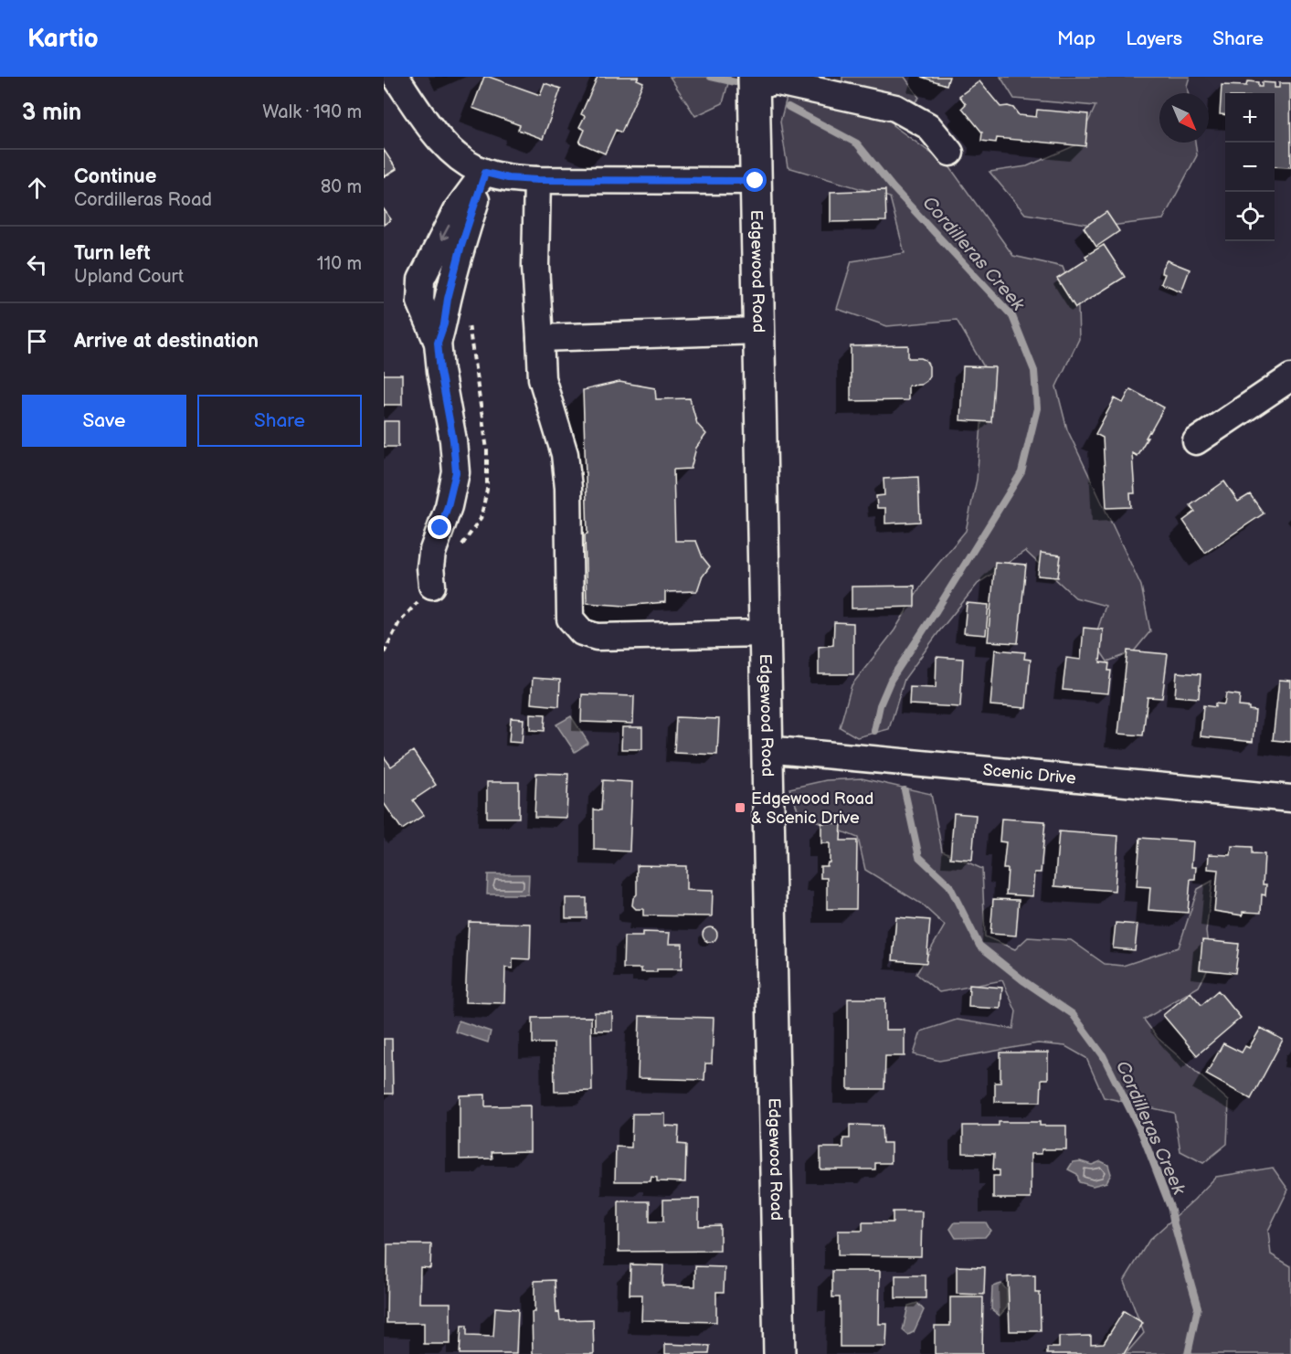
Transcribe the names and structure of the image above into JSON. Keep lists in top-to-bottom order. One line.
{"streets":{"main road":["Edgewood Road"],"street":["Scenic Drive"]},"crossings":[["Edgewood Road","Scenic Drive"]],"water":["Cordilleras Creek"],"places":{"transit":["Edgewood Road & Scenic Drive"]},"north":"bottom right","page":{"header":"Kartio","nav":["Map","Layers","Share"],"heading":["3 min","Walk · 190 m"],"map_buttons":["+","−"],"list":[["Continue","Cordilleras Road","80 m"],["Turn left","Upland Court","110 m"],"Arrive at destination"],"buttons":["Save","Share"]}}
